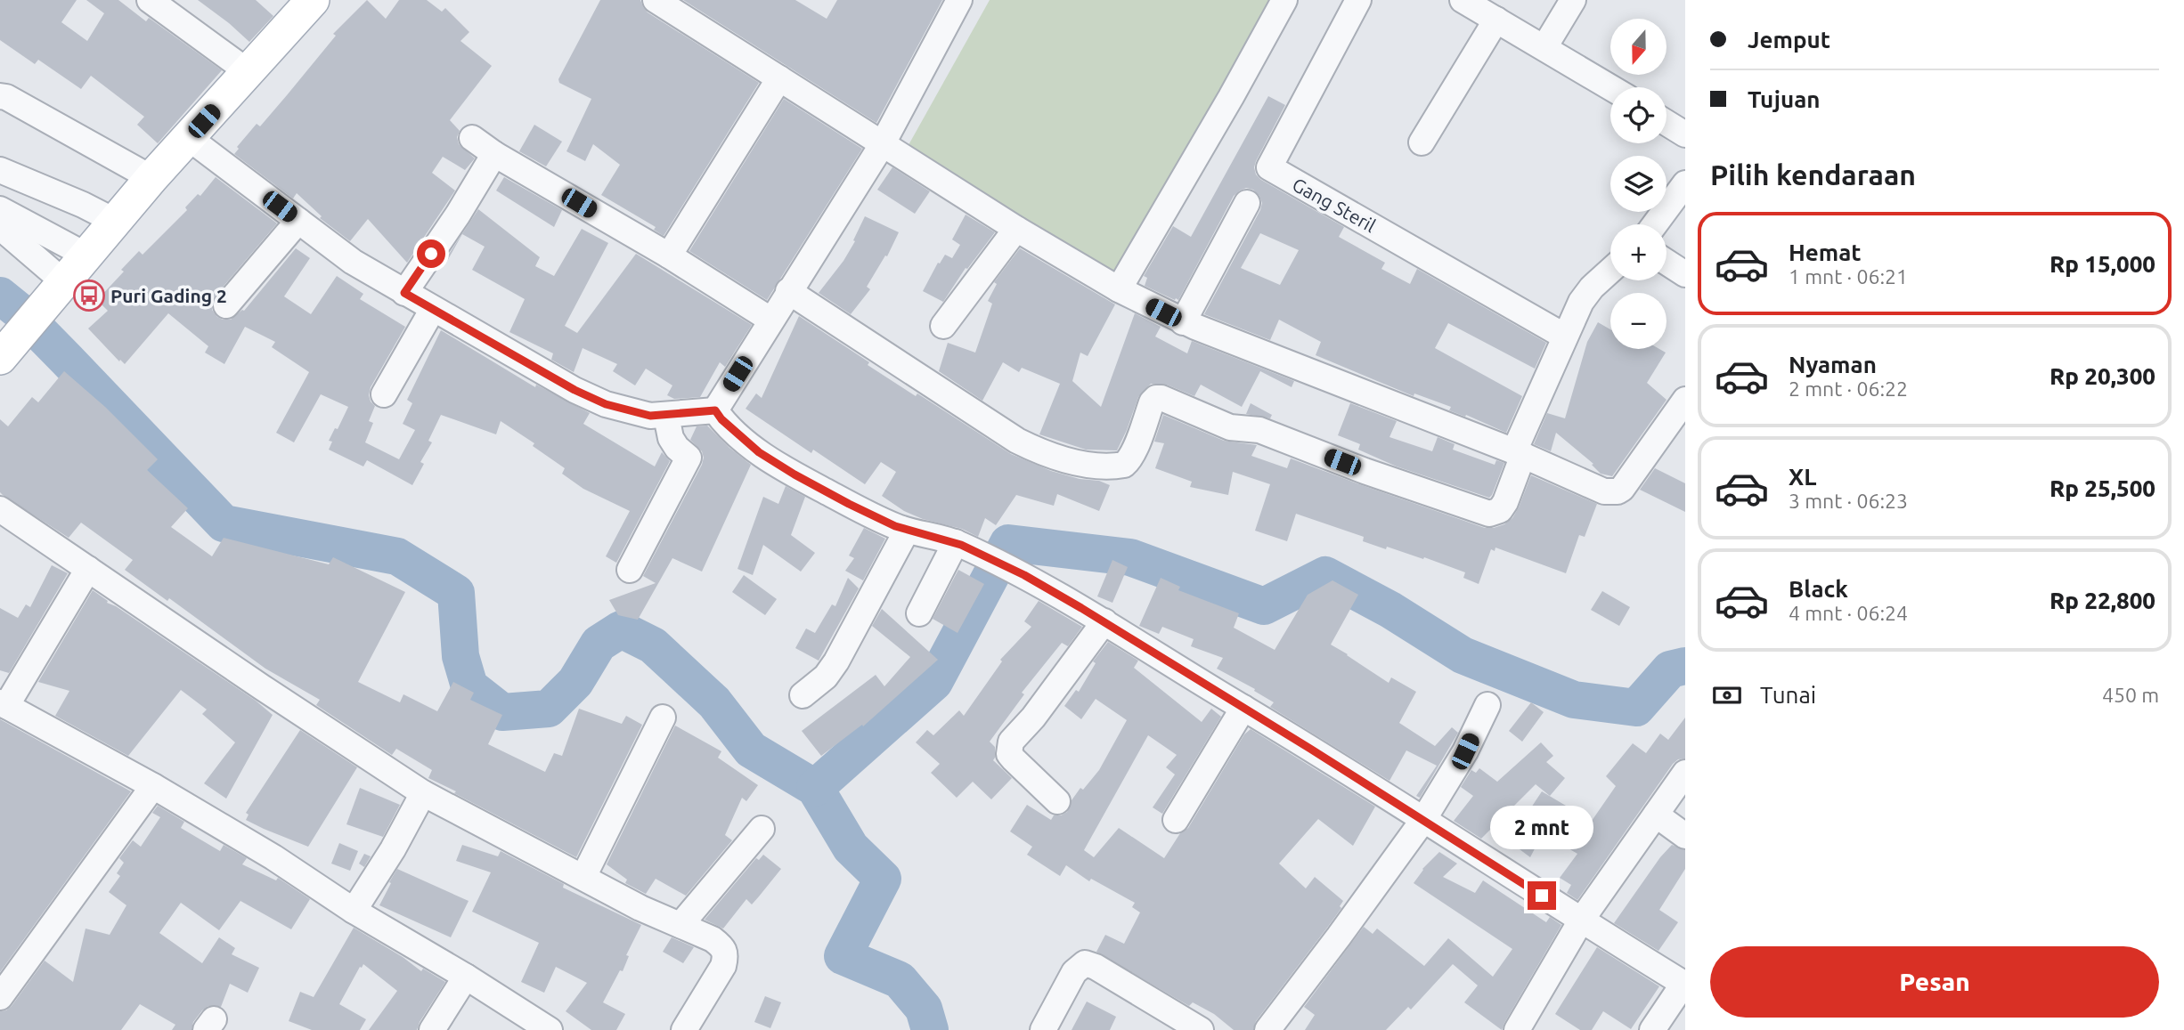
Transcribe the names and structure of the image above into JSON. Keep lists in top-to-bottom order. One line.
{"streets":{"street":["Gang Steril"]},"places":{"bus stop":["Puri Gading 2"]},"north":"bottom","page":{"banner":["Jemput","Tujuan"],"map_buttons":["+","−"],"heading":"Pilih kendaraan","list":[{"name":"Hemat","note":"1 mnt · 06:21","value":"Rp 15,000"},{"name":"Nyaman","note":"2 mnt · 06:22","value":"Rp 20,300"},{"name":"XL","note":"3 mnt · 06:23","value":"Rp 25,500"},{"name":"Black","note":"4 mnt · 06:24","value":"Rp 22,800"}],"pay":["Tunai","450 m"],"bubble":"2 mnt","buttons":"Pesan"}}
